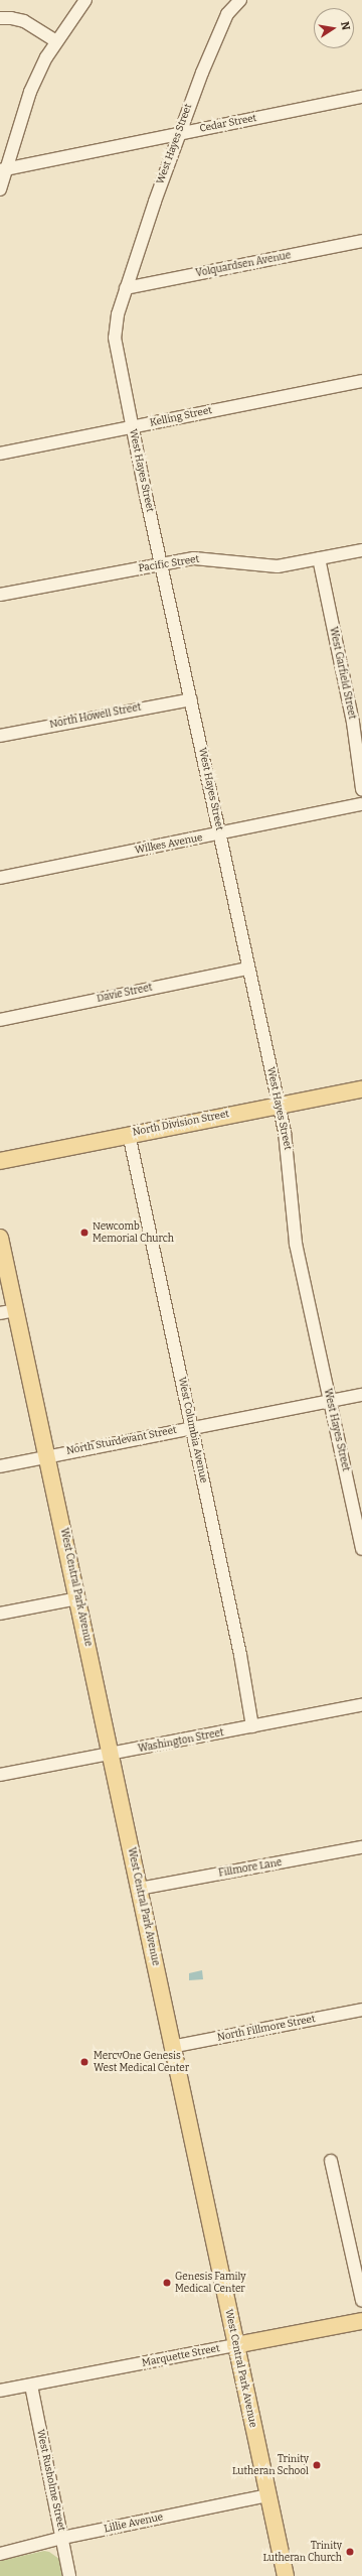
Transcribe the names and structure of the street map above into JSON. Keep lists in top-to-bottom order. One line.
{"streets":{"main road":["North Division Street","West Central Park Avenue","Marquette Street"],"street":["Cedar Street","West Hayes Street","Volquardsen Avenue","Kelling Street","Pacific Street","West Garfield Street","North Howell Street","Wilkes Avenue","Davie Street","West Columbia Avenue","North Sturdevant Street","Washington Street","Fillmore Lane","North Fillmore Street","West Rusholme Street","Lillie Avenue"]},"crossings":[["Cedar Street","West Hayes Street"],["West Hayes Street","Volquardsen Avenue"],["West Hayes Street","Kelling Street"],["West Hayes Street","Pacific Street"],["West Hayes Street","North Howell Street"],["West Hayes Street","Wilkes Avenue"],["West Hayes Street","Davie Street"],["West Hayes Street","North Division Street"],["West Hayes Street","North Sturdevant Street"],["Pacific Street","West Garfield Street"],["North Division Street","West Columbia Avenue"],["West Columbia Avenue","North Sturdevant Street"],["West Columbia Avenue","Washington Street"],["North Sturdevant Street","West Central Park Avenue"],["West Central Park Avenue","Washington Street"],["West Central Park Avenue","Fillmore Lane"],["West Central Park Avenue","North Fillmore Street"],["West Central Park Avenue","Marquette Street"],["West Central Park Avenue","Lillie Avenue"],["Marquette Street","West Rusholme Street"],["West Rusholme Street","Lillie Avenue"]],"places":["Newcomb Memorial Church","MercyOne Genesis West Medical Center","Genesis Family Medical Center","Trinity Lutheran School","Trinity Lutheran Church"],"north":"right"}
